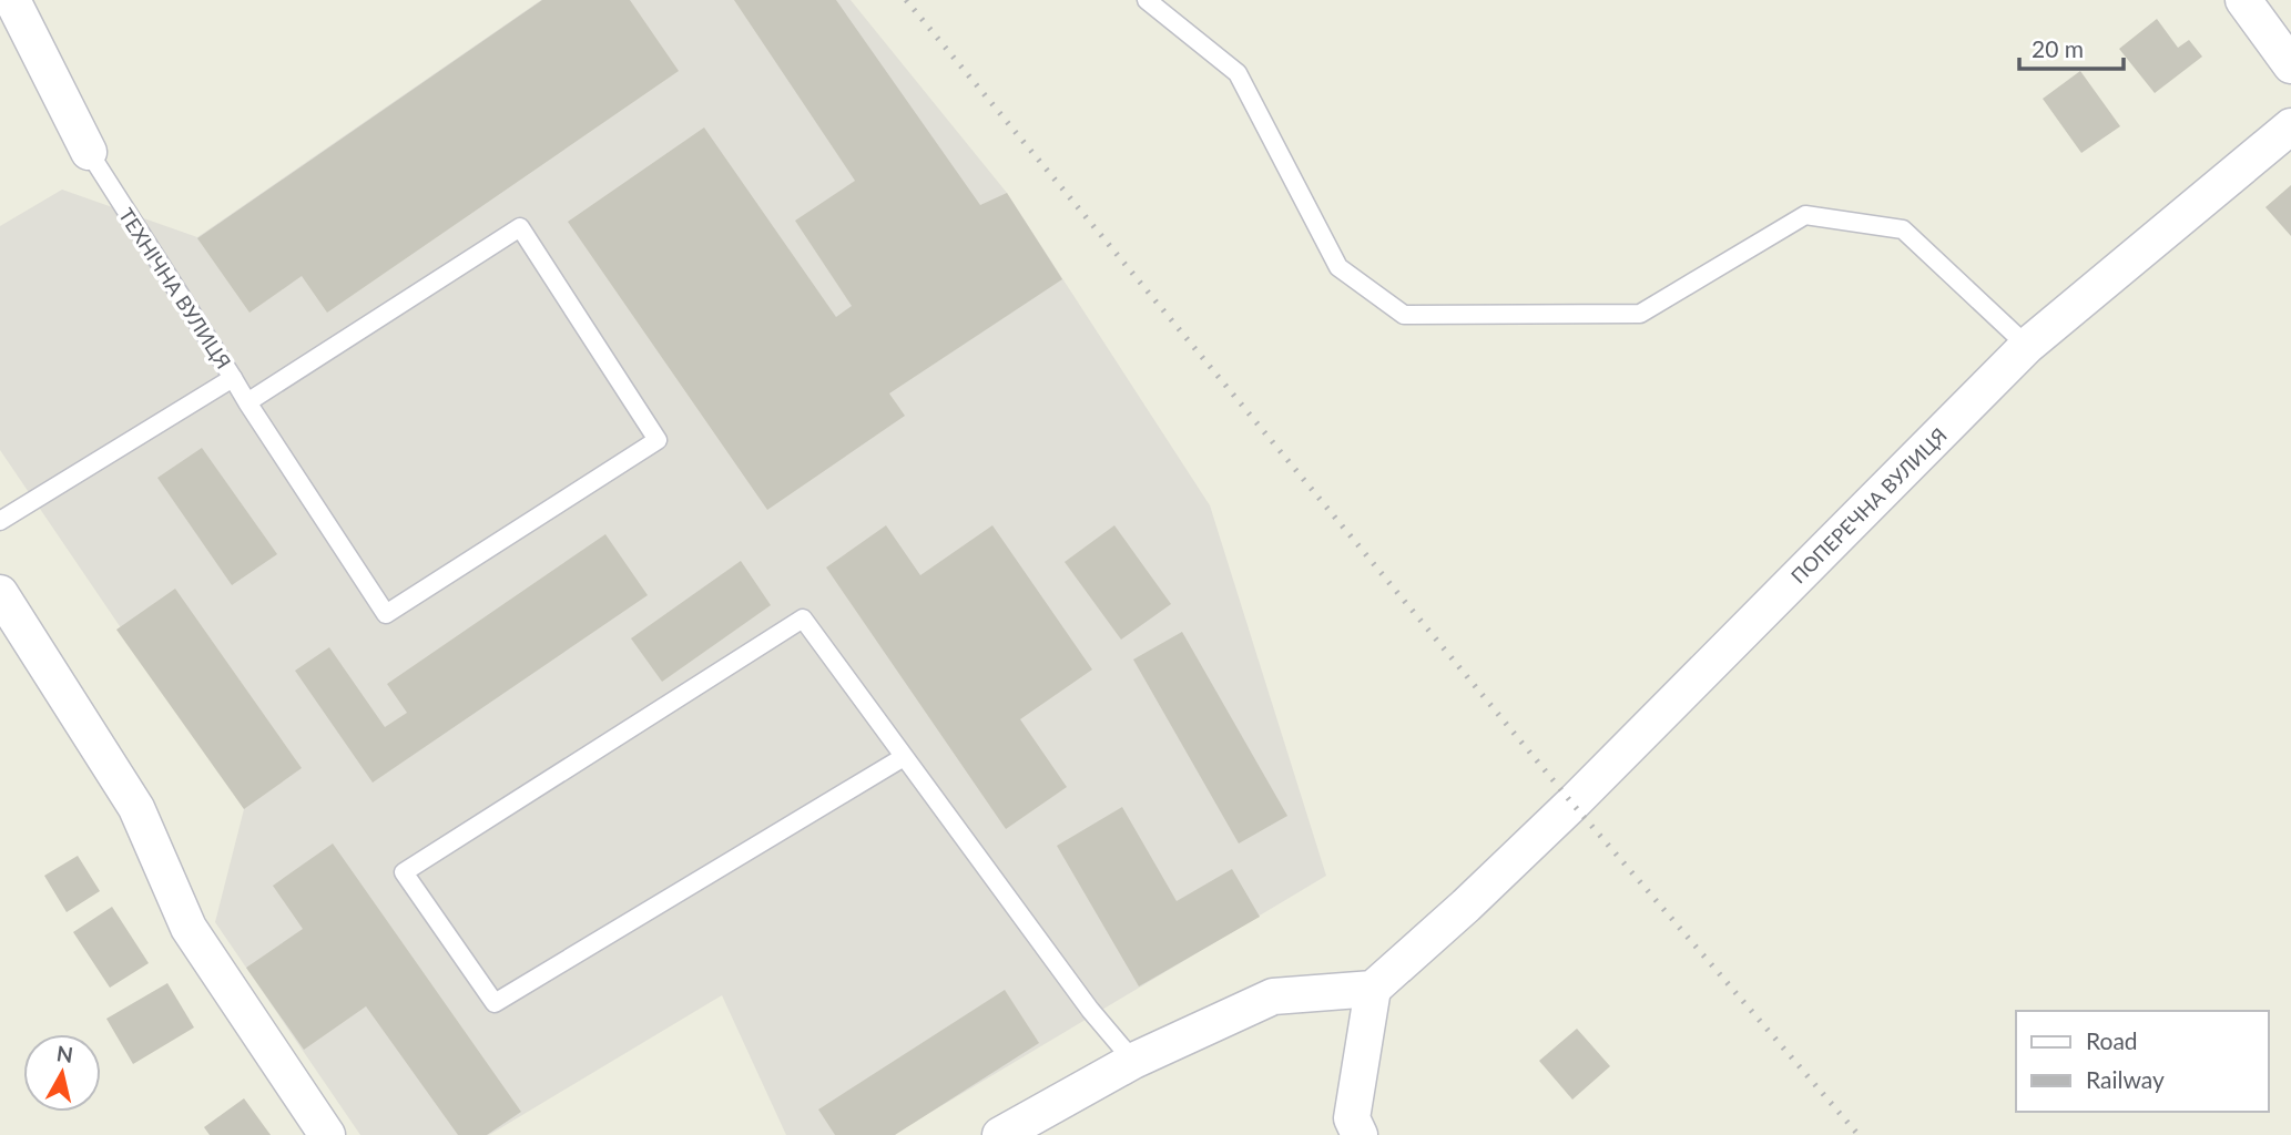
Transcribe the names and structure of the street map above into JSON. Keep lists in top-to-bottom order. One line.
{"streets":{"street":["ТЕХНІЧНА ВУЛИЦЯ","ПОПЕРЕЧНА ВУЛИЦЯ"]},"legend":["Road","Railway"],"scale_bar":"20 m","north":"top"}
